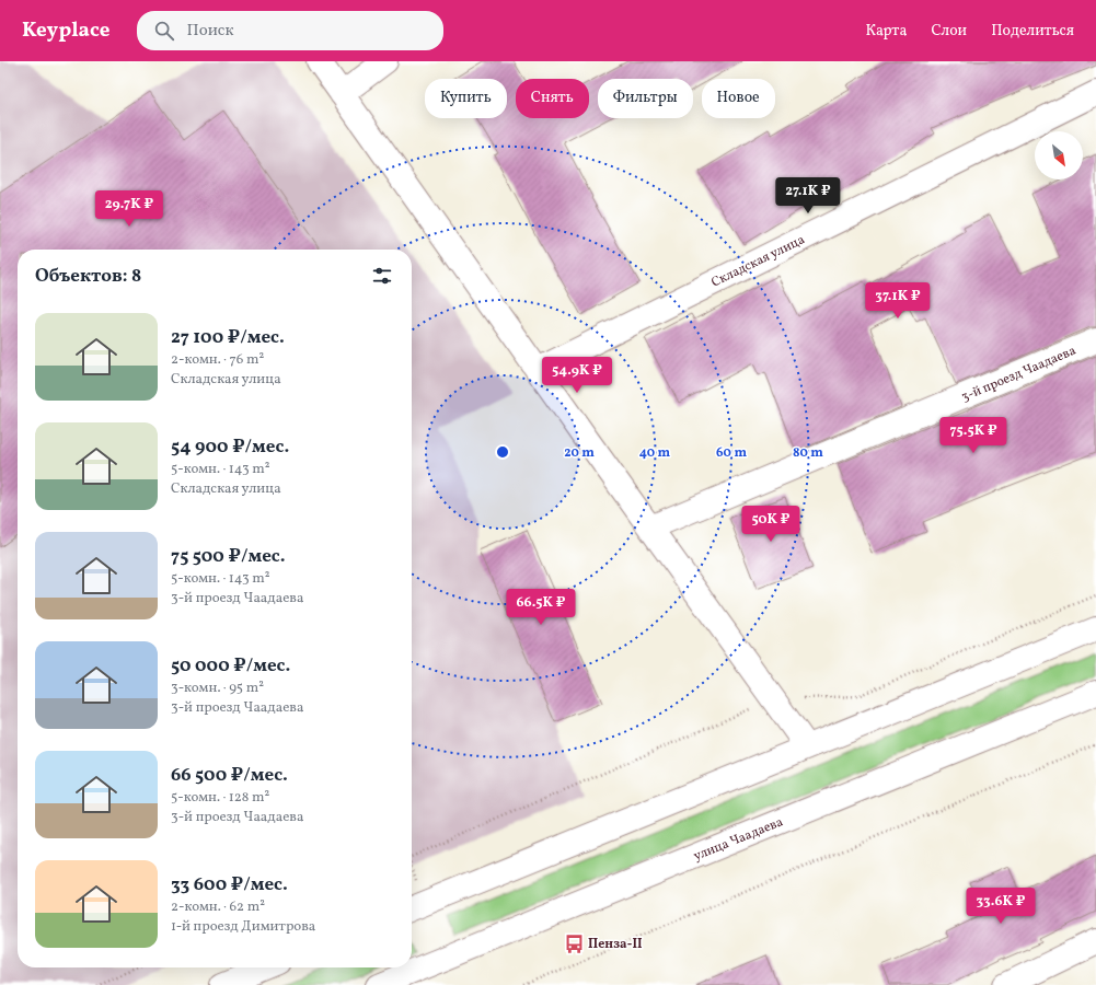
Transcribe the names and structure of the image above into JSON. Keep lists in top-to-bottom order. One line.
{"streets":{"street":["Складская улица","3-й проезд Чаадаева","улица Чаадаева"]},"places":{"bus stop":["Пенза-II"]},"north":"bottom right","page":{"header":"Keyplace","search":"Поиск","nav":["Карта","Слои","Поделиться"],"chip":["Купить","Снять","Фильтры","Новое"],"price":["27.1K ₽","29.7K ₽","37.1K ₽","54.9K ₽","75.5K ₽","50K ₽","66.5K ₽","33.6K ₽"],"heading":"Объектов: 8","list":[{"name":"27 100 ₽/мес.","note":"2-комн. · 76 m² · Складская улица"},{"name":"54 900 ₽/мес.","note":"5-комн. · 143 m² · Складская улица"},{"name":"75 500 ₽/мес.","note":"5-комн. · 143 m² · 3-й проезд Чаадаева"},{"name":"50 000 ₽/мес.","note":"3-комн. · 95 m² · 3-й проезд Чаадаева"},{"name":"66 500 ₽/мес.","note":"5-комн. · 128 m² · 3-й проезд Чаадаева"},{"name":"33 600 ₽/мес.","note":"2-комн. · 62 m² · 1-й проезд Димитрова"}]},"rings":["20 m","40 m","60 m","80 m"]}
